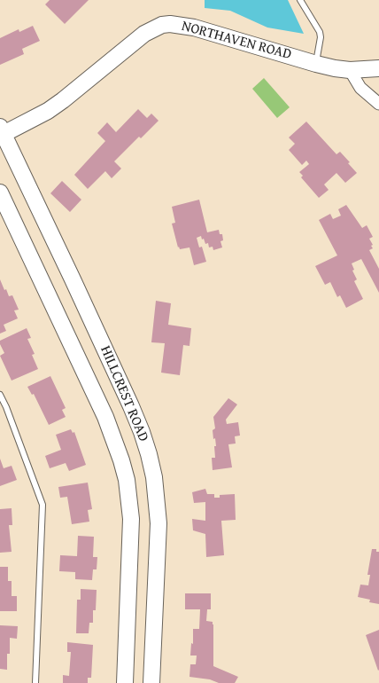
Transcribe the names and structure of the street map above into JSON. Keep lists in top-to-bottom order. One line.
{"streets":{"main road":["NORTHAVEN ROAD","HILLCREST ROAD"]},"crossings":[["NORTHAVEN ROAD","HILLCREST ROAD"]]}
